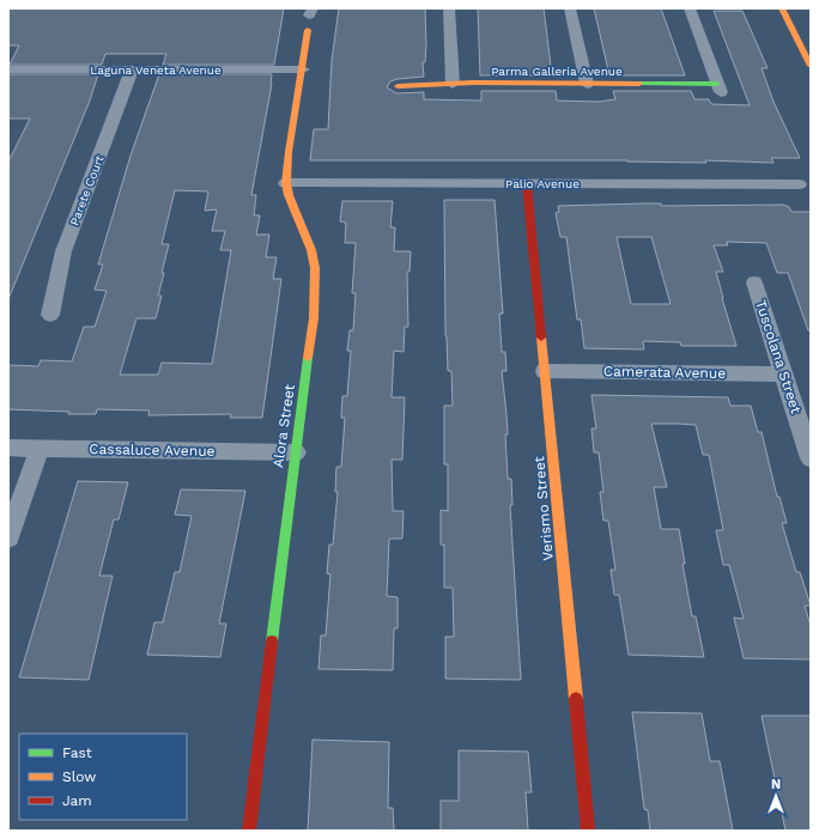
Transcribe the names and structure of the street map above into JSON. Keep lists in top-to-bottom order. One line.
{"streets":{"street":["Laguna Veneta Avenue","Parma Galleria Avenue","Palio Avenue","Parete Court","Tuscolana Street","Camerata Avenue","Alora Street","Cassaluce Avenue","Verismo Street"]},"crossings":[["Laguna Veneta Avenue","Parete Court"],["Laguna Veneta Avenue","Alora Street"],["Palio Avenue","Alora Street"],["Palio Avenue","Verismo Street"],["Tuscolana Street","Camerata Avenue"],["Camerata Avenue","Verismo Street"],["Alora Street","Cassaluce Avenue"]],"legend":["Fast","Slow","Jam"],"north":"top"}
